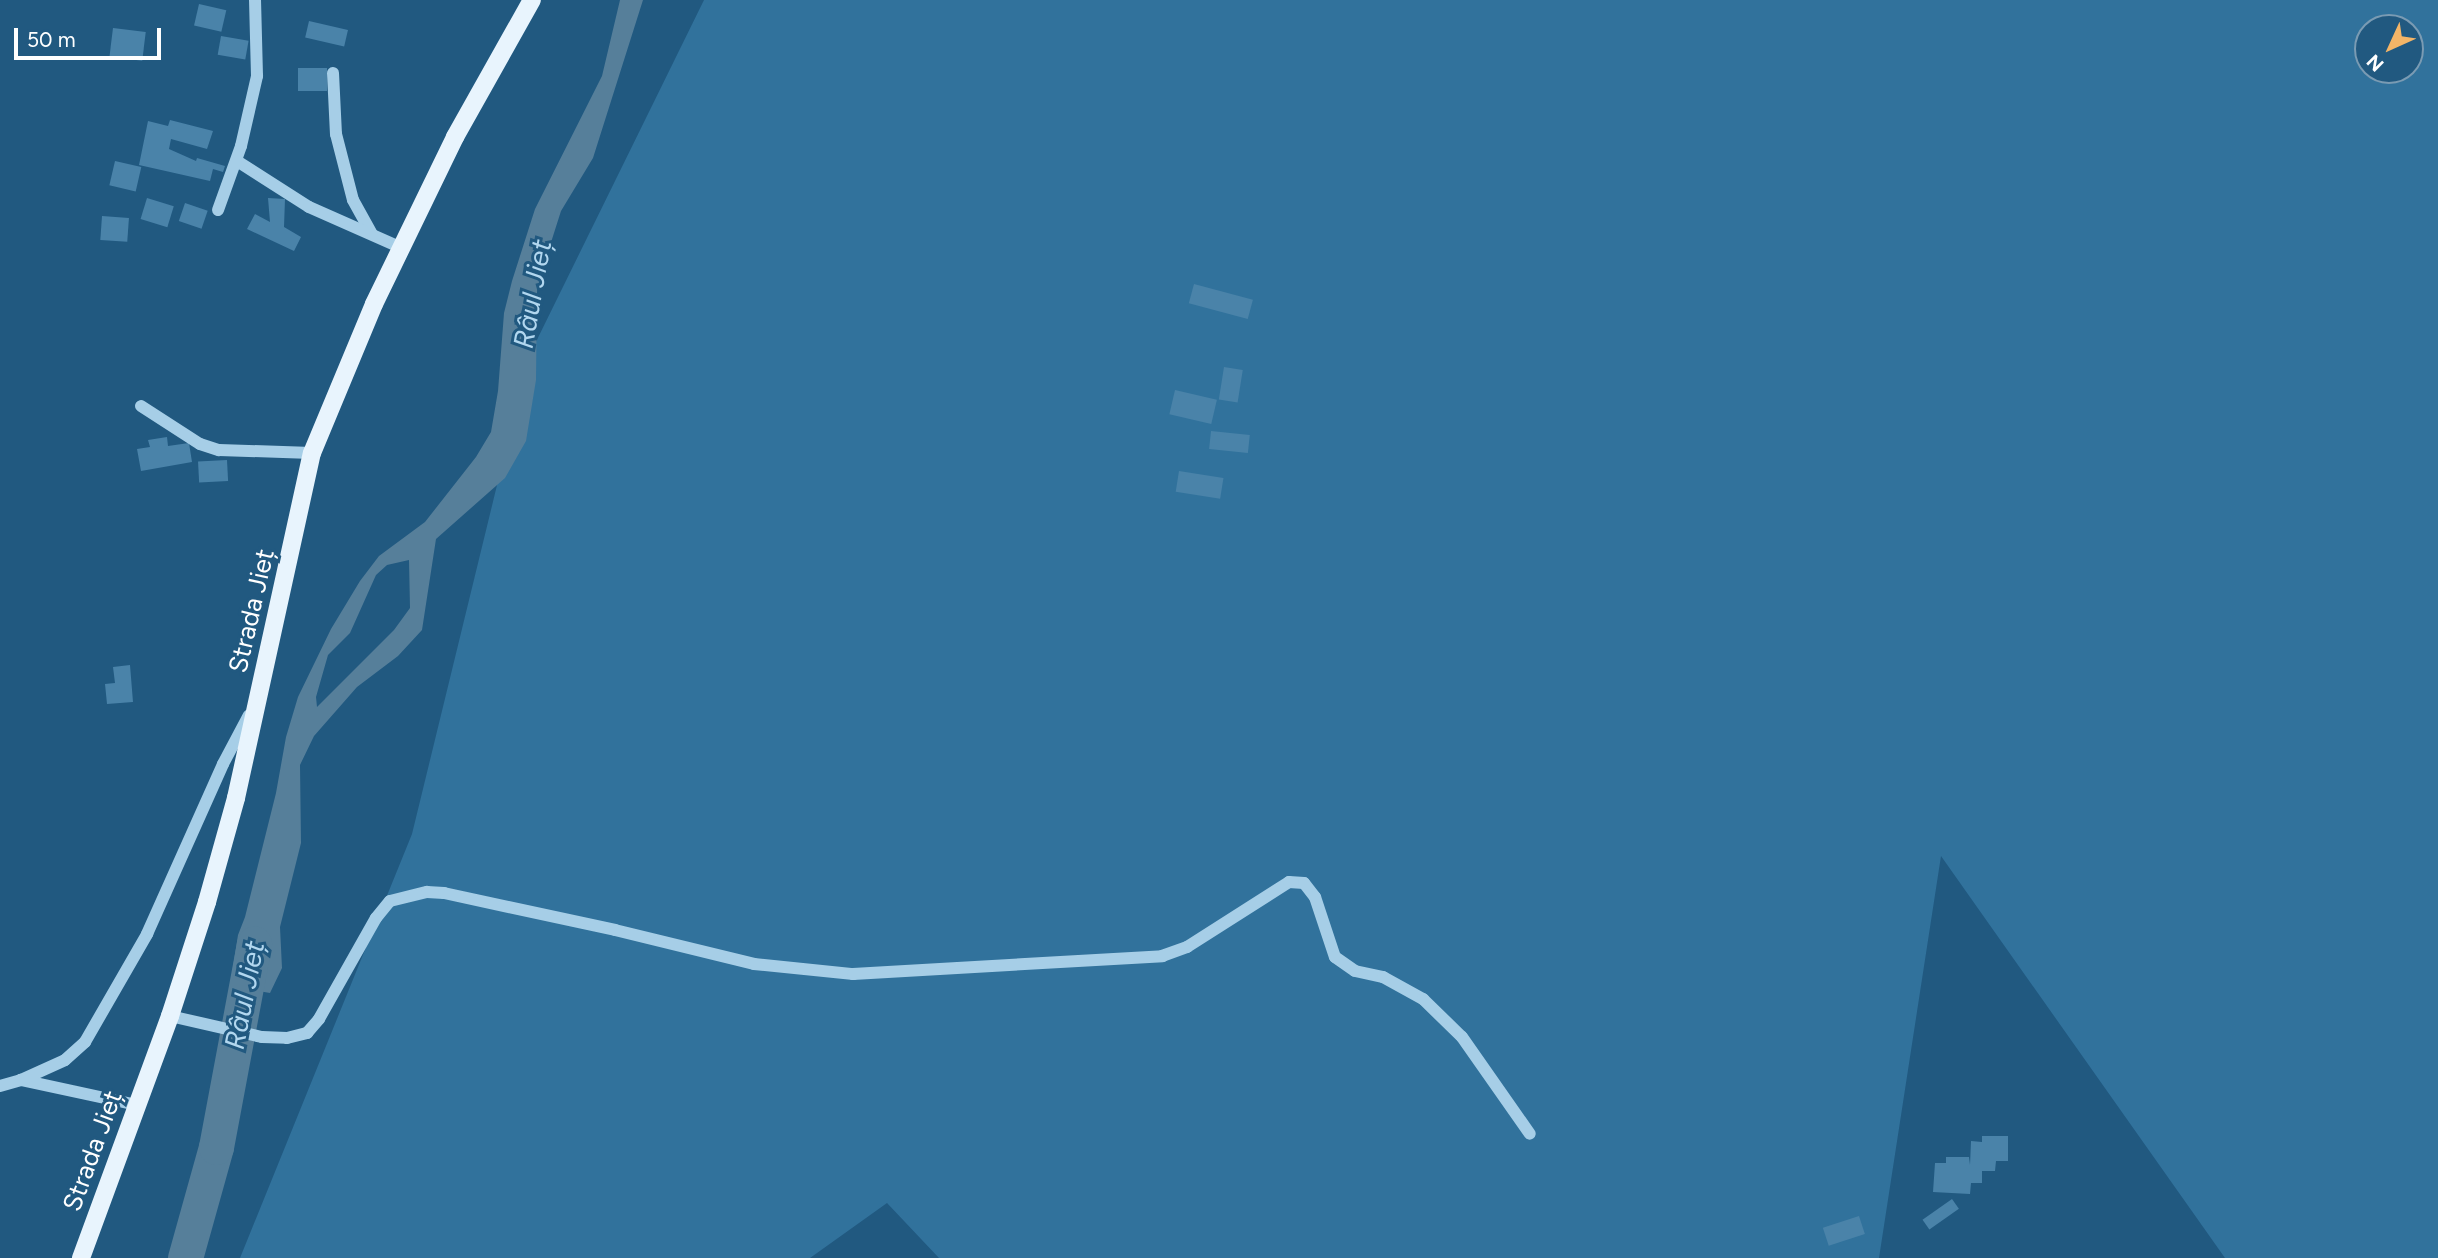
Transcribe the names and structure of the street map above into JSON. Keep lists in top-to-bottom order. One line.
{"streets":{"main road":["Strada Jieț"]},"water":["Râul Jieț"],"scale_bar":"50 m","north":"bottom left"}
